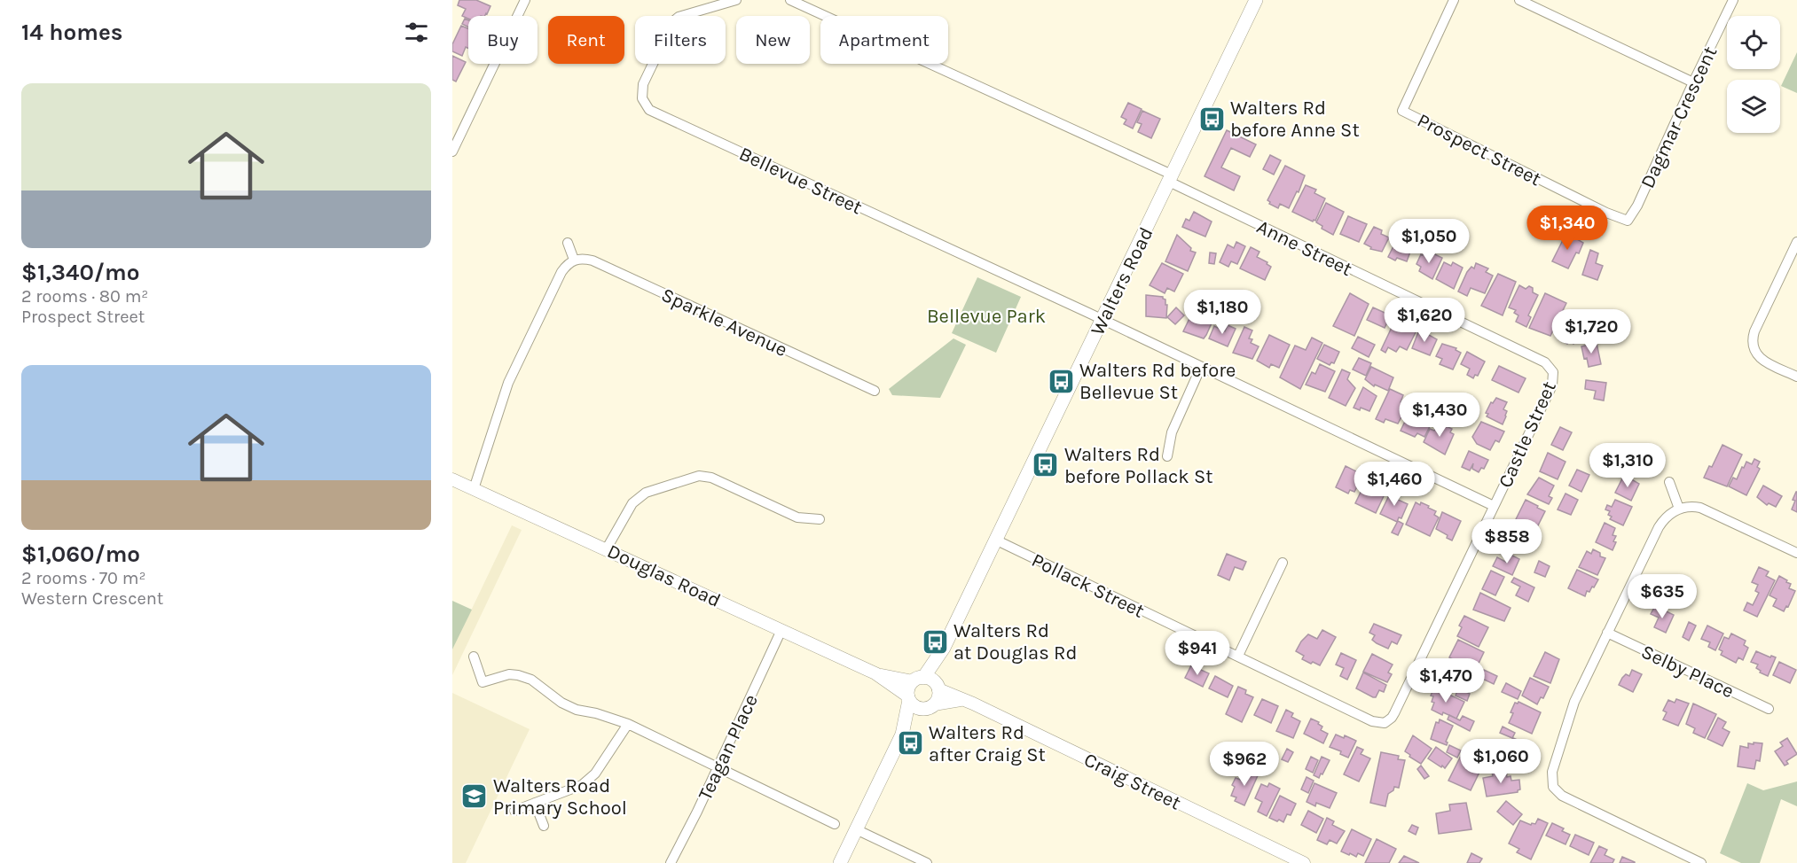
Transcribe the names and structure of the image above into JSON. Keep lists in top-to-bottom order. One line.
{"streets":{"main road":["Walters Road"],"street":["Dagmar Crescent","Prospect Street","Bellevue Street","Anne Street","Sparkle Avenue","Castle Street","Douglas Road","Pollack Street","Selby Place","Teagan Place","Craig Street"]},"crossings":[["Dagmar Crescent","Prospect Street"],["Bellevue Street","Walters Road"],["Bellevue Street","Castle Street"],["Anne Street","Walters Road"],["Anne Street","Castle Street"],["Walters Road","Douglas Road"],["Walters Road","Pollack Street"],["Walters Road","Craig Street"],["Castle Street","Pollack Street"],["Douglas Road","Teagan Place"],["Douglas Road","Craig Street"]],"parks":["Bellevue Park"],"places":{"bus stop":["Walters Rd before Anne St","Walters Rd before Bellevue St","Walters Rd before Pollack St","Walters Rd at Douglas Rd","Walters Rd after Craig St"],"school or university":["Walters Road Primary School"]},"page":{"heading":"14 homes","chip":["Buy","Rent","Filters","New","Apartment"],"list":[{"name":"$1,340/mo","note":"2 rooms · 80 m² · Prospect Street"},{"name":"$1,060/mo","note":"2 rooms · 70 m² · Western Crescent"}],"price":["$1,340","$1,050","$1,180","$1,620","$1,720","$1,430","$1,310","$1,460","$858","$635","$941","$1,470","$1,060","$962"]}}
